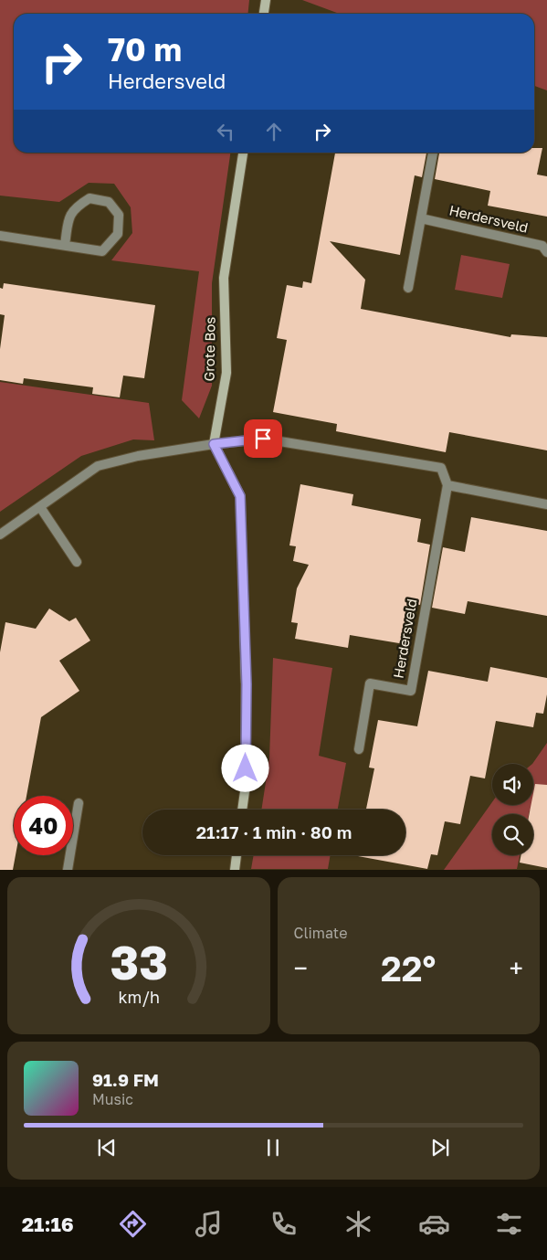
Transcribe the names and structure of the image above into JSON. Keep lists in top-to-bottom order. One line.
{"streets":{"street":["Herdersveld","Grote Bos"]},"page":{"turn":["70 m","Herdersveld"],"limit":"40","trip":"21:17 · 1 min · 80 m","tile":"Climate","heat":["−","22°","+"],"song":["91.9 FM","Music"],"tabs":"21:16","gauge":["33","km/h"]}}
